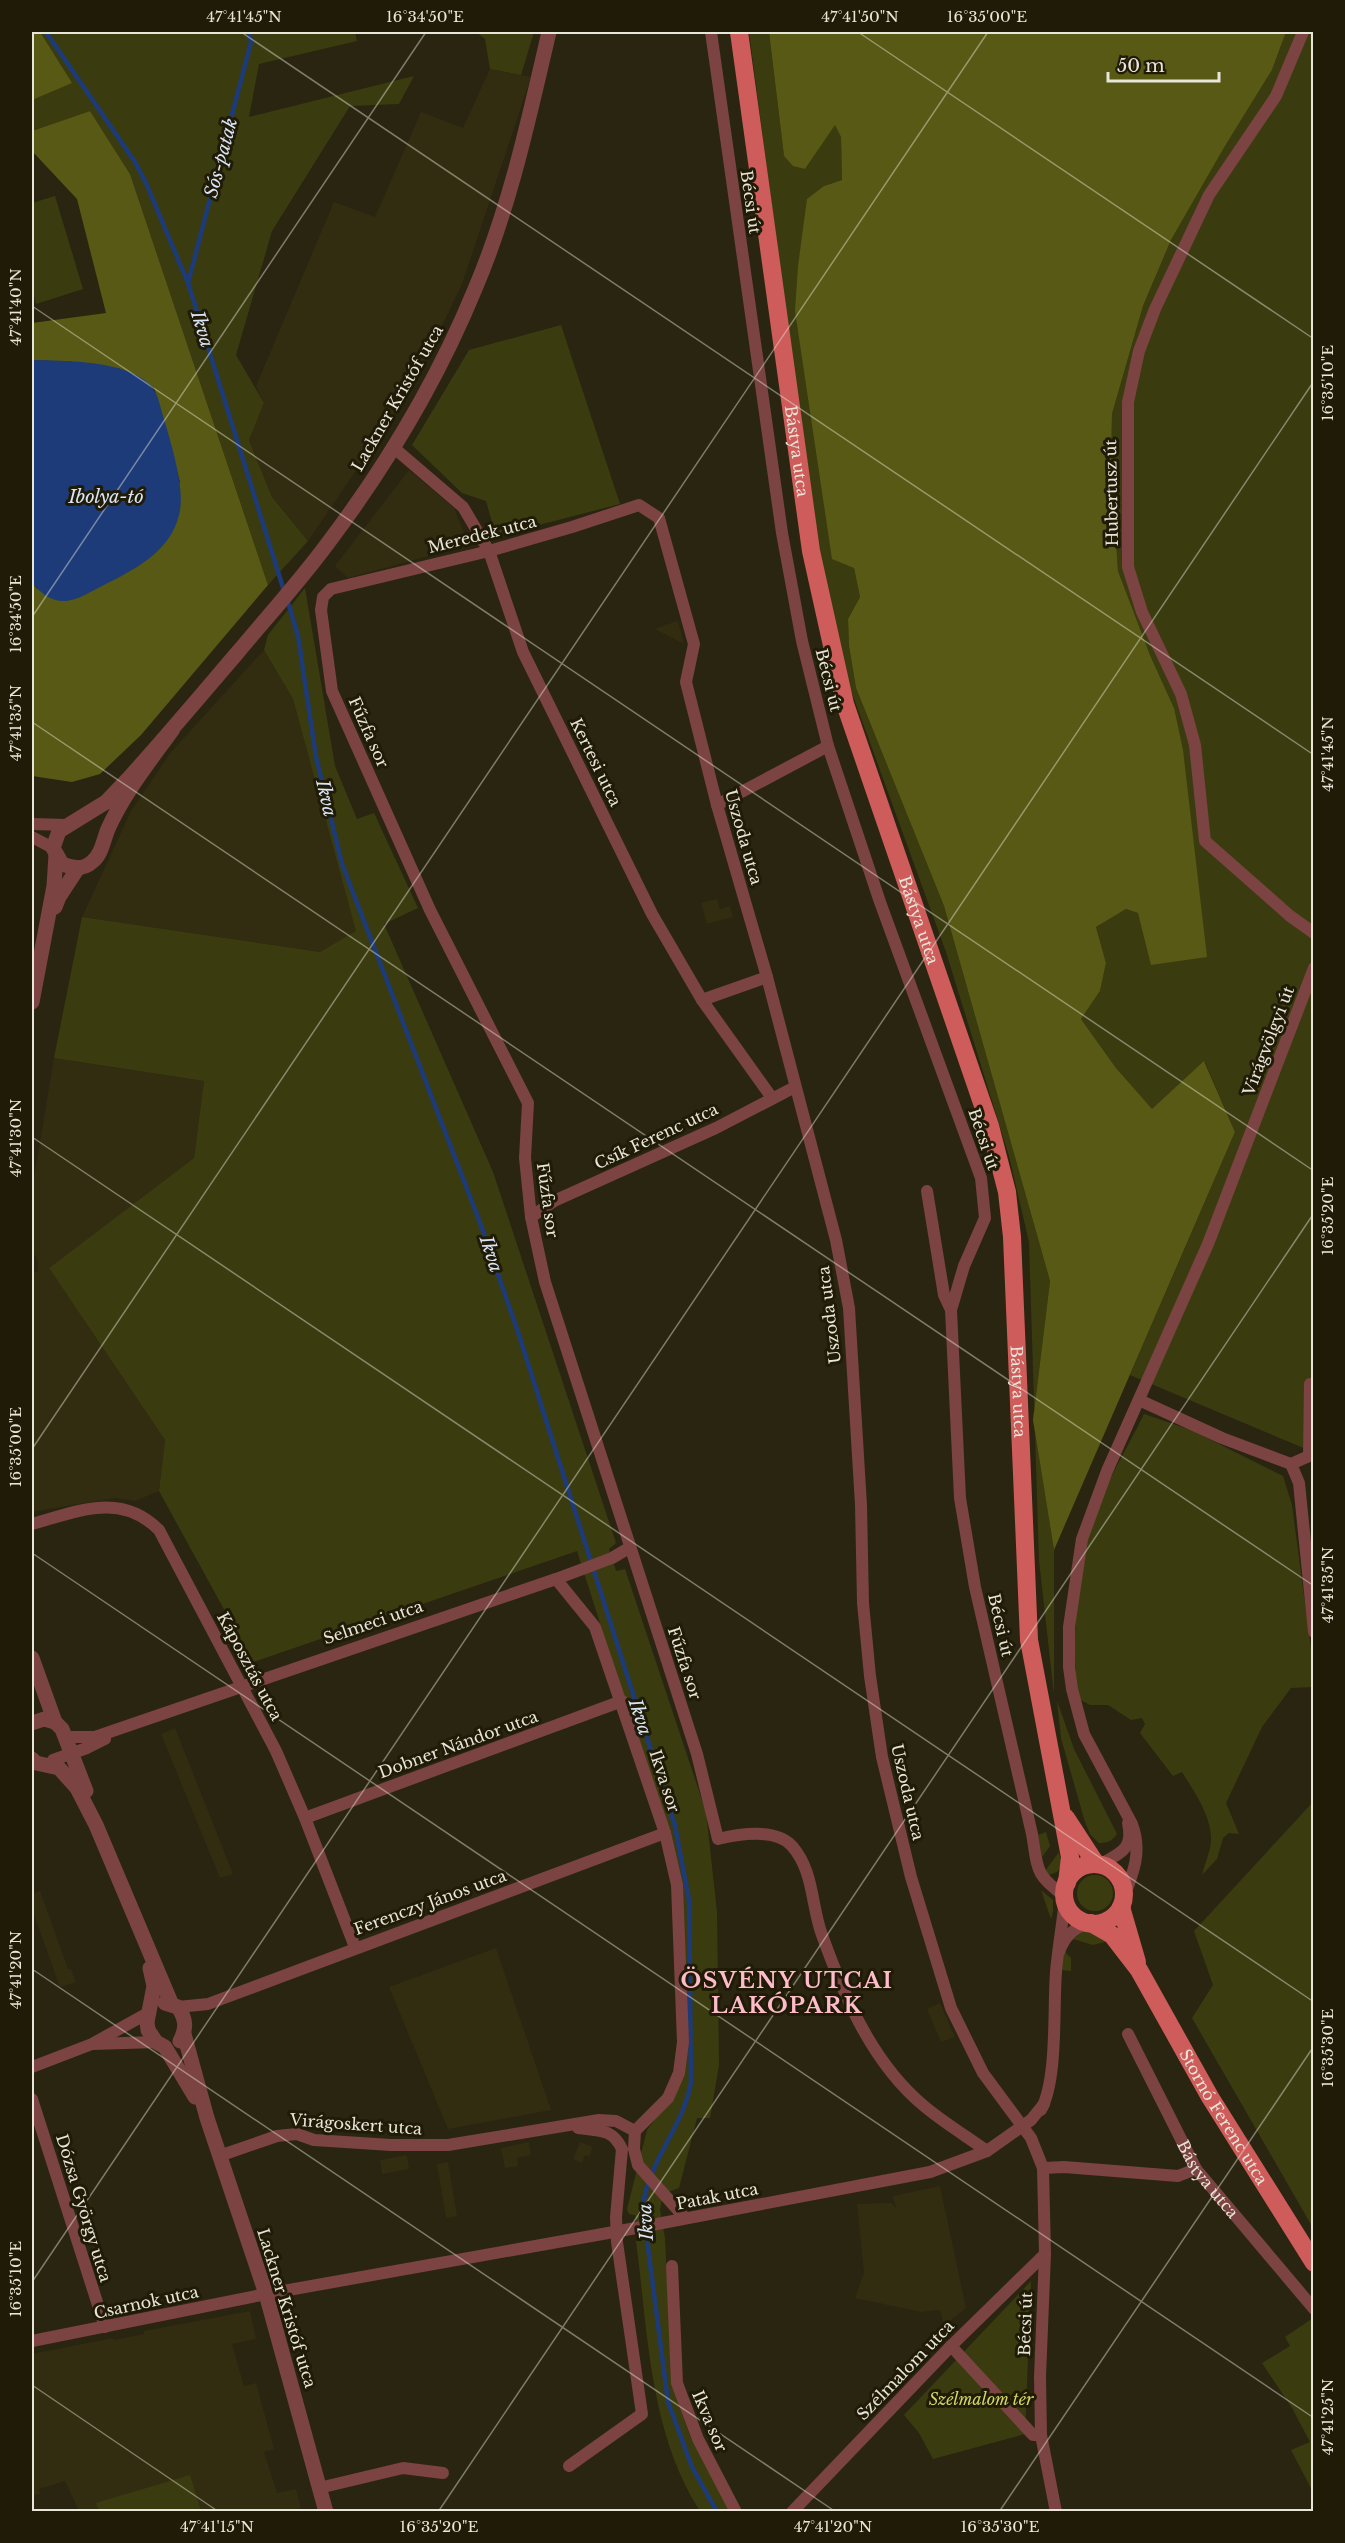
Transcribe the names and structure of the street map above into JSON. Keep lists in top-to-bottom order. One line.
{"streets":{"main road":["Bástya utca","Stornó Ferenc utca"],"street":["Bécsi út","Lackner Kristóf utca","Hubertusz út","Meredek utca","Fűzfa sor","Kertesi utca","Uszoda utca","Virágvölgyi út","Csík Ferenc utca","Selmeci utca","Káposztás utca","Dobner Nándor utca","Ikva sor","Ferenczy János utca","Virágoskert utca","Patak utca","Dózsa György utca","Csarnok utca","Szélmalom utca"]},"crossings":[["Bécsi út","Bástya utca"],["Bécsi út","Uszoda utca"],["Bécsi út","Stornó Ferenc utca"],["Bécsi út","Patak utca"],["Bécsi út","Szélmalom utca"],["Lackner Kristóf utca","Kertesi utca"],["Lackner Kristóf utca","Selmeci utca"],["Lackner Kristóf utca","Ferenczy János utca"],["Lackner Kristóf utca","Virágoskert utca"],["Lackner Kristóf utca","Patak utca"],["Lackner Kristóf utca","Csarnok utca"],["Bástya utca","Stornó Ferenc utca"],["Meredek utca","Fűzfa sor"],["Meredek utca","Kertesi utca"],["Meredek utca","Uszoda utca"],["Fűzfa sor","Csík Ferenc utca"],["Fűzfa sor","Selmeci utca"],["Fűzfa sor","Patak utca"],["Kertesi utca","Csík Ferenc utca"],["Uszoda utca","Csík Ferenc utca"],["Uszoda utca","Patak utca"],["Selmeci utca","Káposztás utca"],["Selmeci utca","Ikva sor"],["Káposztás utca","Dobner Nándor utca"],["Káposztás utca","Ferenczy János utca"],["Dobner Nándor utca","Ikva sor"],["Ikva sor","Ferenczy János utca"],["Virágoskert utca","Patak utca"],["Patak utca","Csarnok utca"],["Dózsa György utca","Csarnok utca"]],"districts":["ÖSVÉNY UTCAI LAKÓPARK"],"water":["Sós-patak","Ikva","Ibolya-tó"],"parks":["Szélmalom tér"],"scale_bar":"50 m","coordinates":["47°41'45\"N","16°34'50\"E","47°41'50\"N","16°35'00\"E","47°41'40\"N","16°35'10\"E","47°41'35\"N","47°41'30\"N","16°35'20\"E","47°41'20\"N","16°35'30\"E","47°41'25\"N","47°41'15\"N"]}
